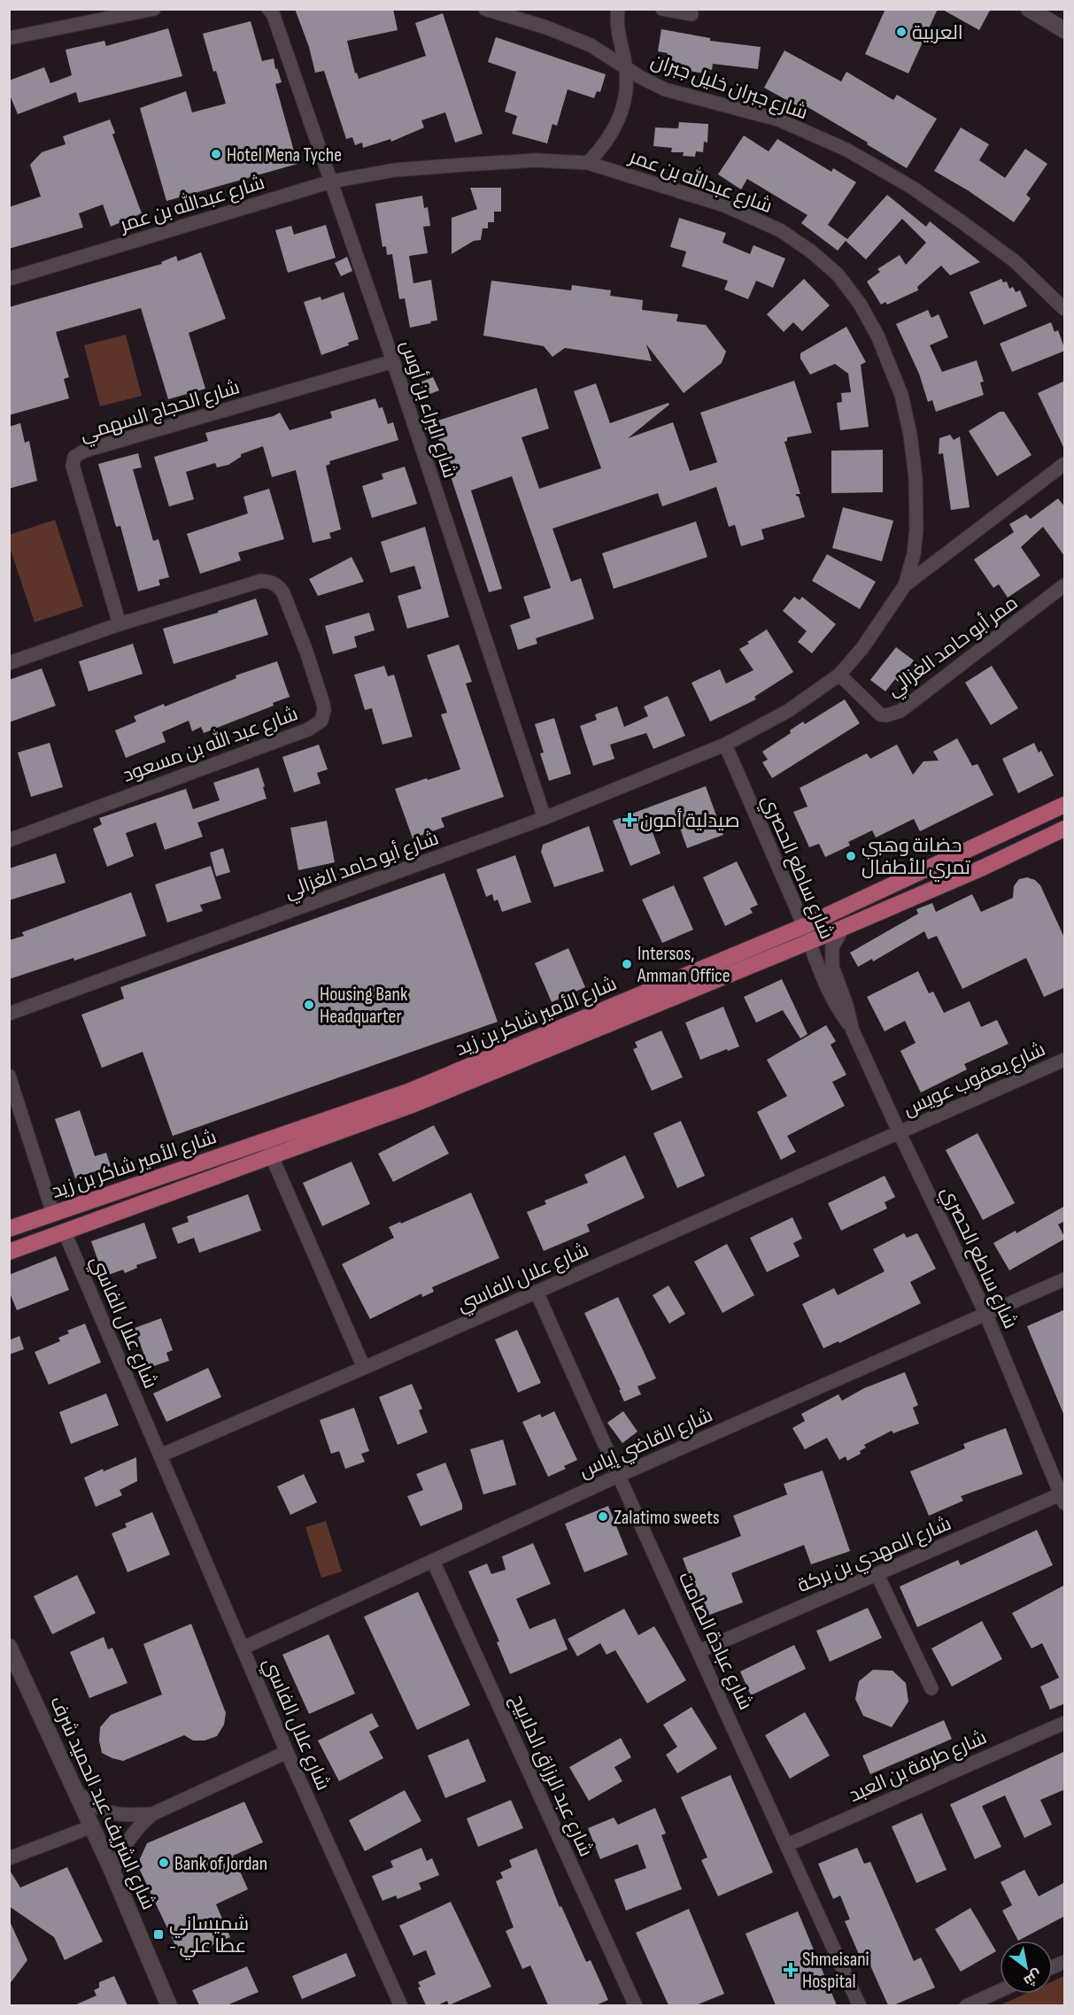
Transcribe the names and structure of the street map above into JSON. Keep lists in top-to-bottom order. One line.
{"streets":{"main road":["شارع الأمير شاكر بن زيد"],"street":["شارع جبران خليل جبران","شارع عبدالله بن عمر","شارع البراء بن أوس","شارع الحجاج السهمي","ممر أبو حامد الغزالي","شارع عبد الله بن مسعود","شارع أبو حامد الغزالي","شارع ساطع الحصري","شارع يعقوب عويس","شارع علال الفاسي","شارع القاضي إياس","شارع المهدي بن بركة","شارع عبادة الصامت","شارع طرفة بن العبد","شارع عبد الرزاق الدلابيح","شارع الشريف عبد الحميد شرف"]},"crossings":[["شارع جبران خليل جبران","شارع عبدالله بن عمر"],["شارع عبدالله بن عمر","شارع البراء بن أوس"],["شارع عبدالله بن عمر","ممر أبو حامد الغزالي"],["شارع عبدالله بن عمر","شارع أبو حامد الغزالي"],["شارع عبدالله بن عمر","شارع ساطع الحصري"],["شارع البراء بن أوس","شارع الحجاج السهمي"],["شارع البراء بن أوس","شارع أبو حامد الغزالي"],["شارع الحجاج السهمي","شارع عبد الله بن مسعود"],["شارع أبو حامد الغزالي","شارع ساطع الحصري"],["شارع ساطع الحصري","شارع الأمير شاكر بن زيد"],["شارع ساطع الحصري","شارع يعقوب عويس"],["شارع ساطع الحصري","شارع علال الفاسي"],["شارع ساطع الحصري","شارع القاضي إياس"],["شارع ساطع الحصري","شارع المهدي بن بركة"],["شارع الأمير شاكر بن زيد","شارع علال الفاسي"],["شارع يعقوب عويس","شارع علال الفاسي"],["شارع علال الفاسي","شارع القاضي إياس"],["شارع علال الفاسي","شارع عبادة الصامت"],["شارع القاضي إياس","شارع عبادة الصامت"],["شارع القاضي إياس","شارع عبد الرزاق الدلابيح"],["شارع المهدي بن بركة","شارع عبادة الصامت"],["شارع عبادة الصامت","شارع طرفة بن العبد"]],"places":{"other":["العربية","Hotel Mena Tyche","حضانة وهبي تمري للأطفال","Intersos, Amman Office","Housing Bank Headquarter","Zalatimo sweets","Bank of Jordan"],"health":["صيدلية أمون","Shmeisani Hospital"],"transit":["شميساني - عطا علي"]},"north":"bottom right"}
